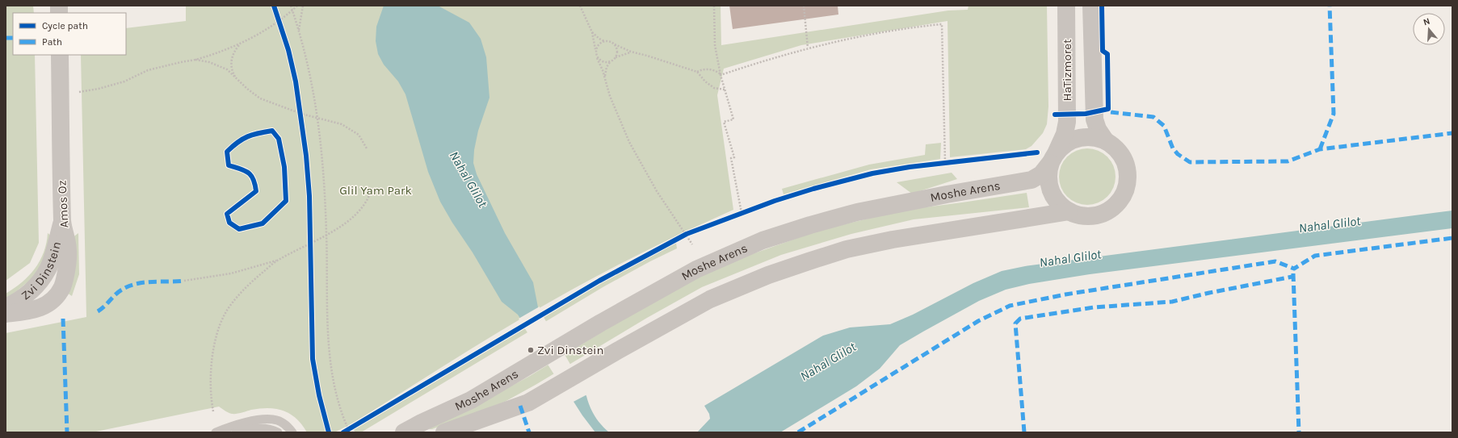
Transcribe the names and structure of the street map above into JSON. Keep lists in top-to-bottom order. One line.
{"streets":{"street":["HaTizmoret","Moshe Arens","Amos Oz","Zvi Dinstein"]},"crossings":[["HaTizmoret","Moshe Arens"],["Amos Oz","Zvi Dinstein"]],"water":["Nahal Glilot"],"parks":["Glil Yam Park"],"places":["Zvi Dinstein"],"legend":["Cycle path","Path"],"north":"top"}
